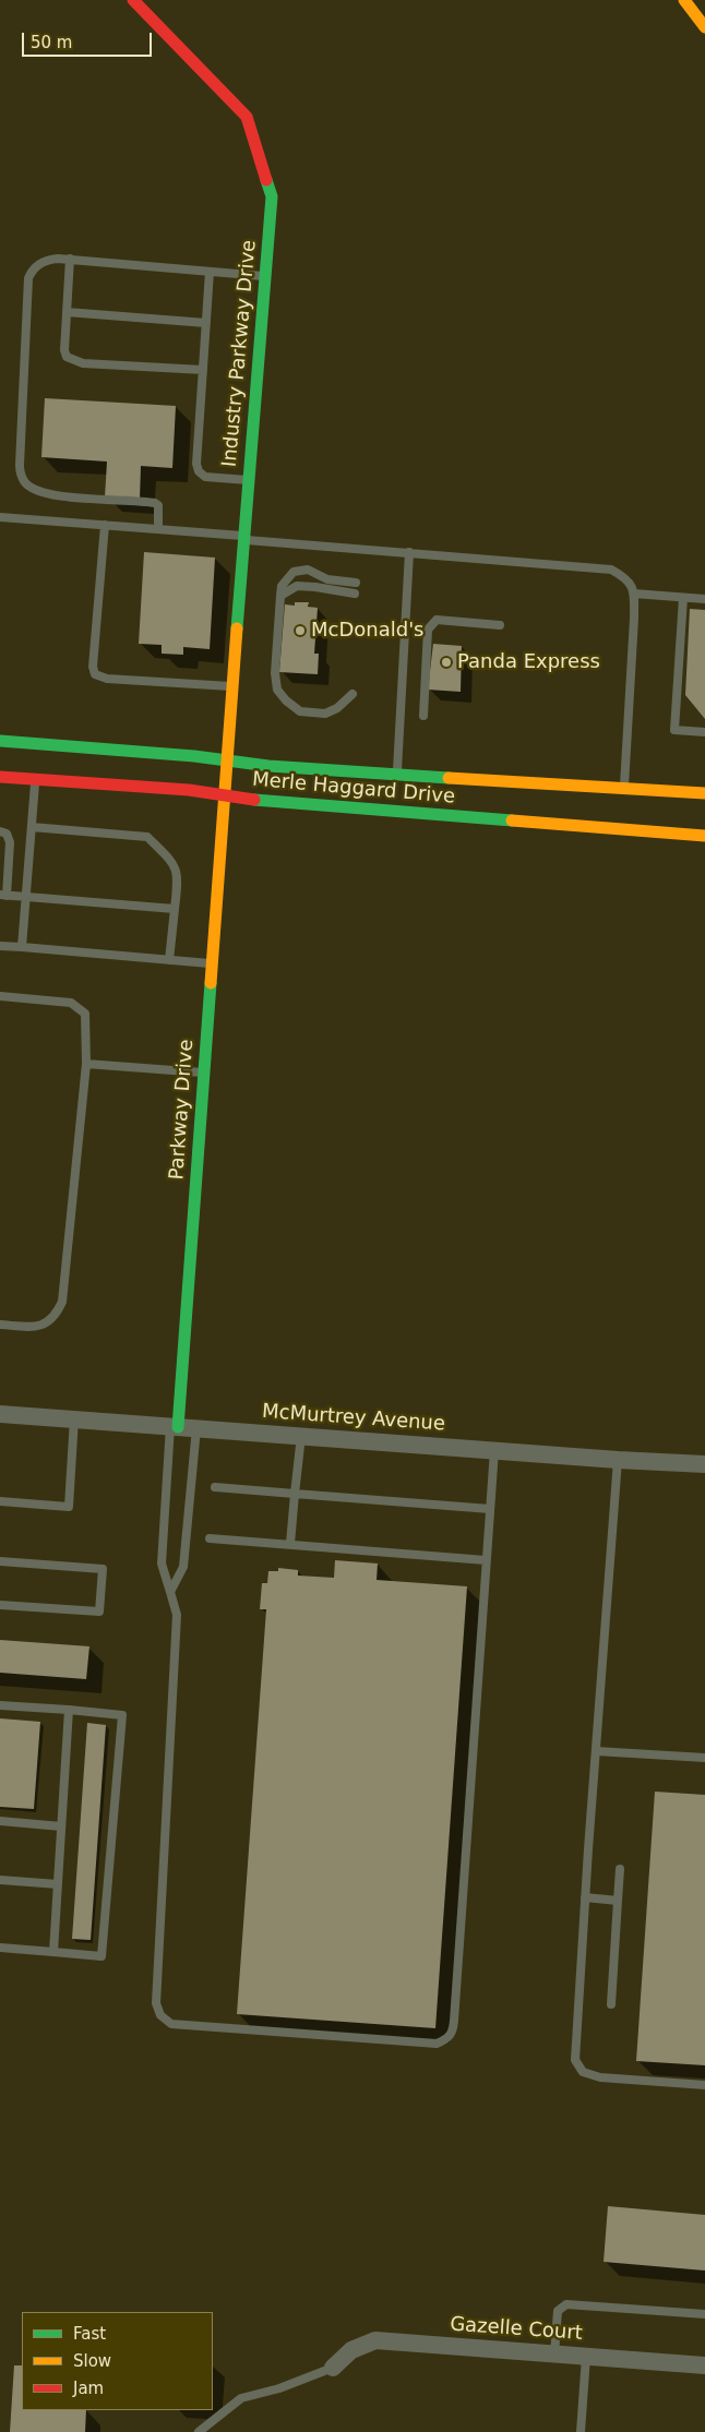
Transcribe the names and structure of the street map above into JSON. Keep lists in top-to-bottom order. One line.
{"streets":{"main road":["Industry Parkway Drive","Merle Haggard Drive","Parkway Drive"],"street":["McMurtrey Avenue","Gazelle Court"]},"crossings":[["Industry Parkway Drive","Merle Haggard Drive"],["Industry Parkway Drive","Parkway Drive"],["Merle Haggard Drive","Parkway Drive"],["Parkway Drive","McMurtrey Avenue"]],"places":["McDonald's","Panda Express"],"legend":["Fast","Slow","Jam"],"scale_bar":"50 m"}
